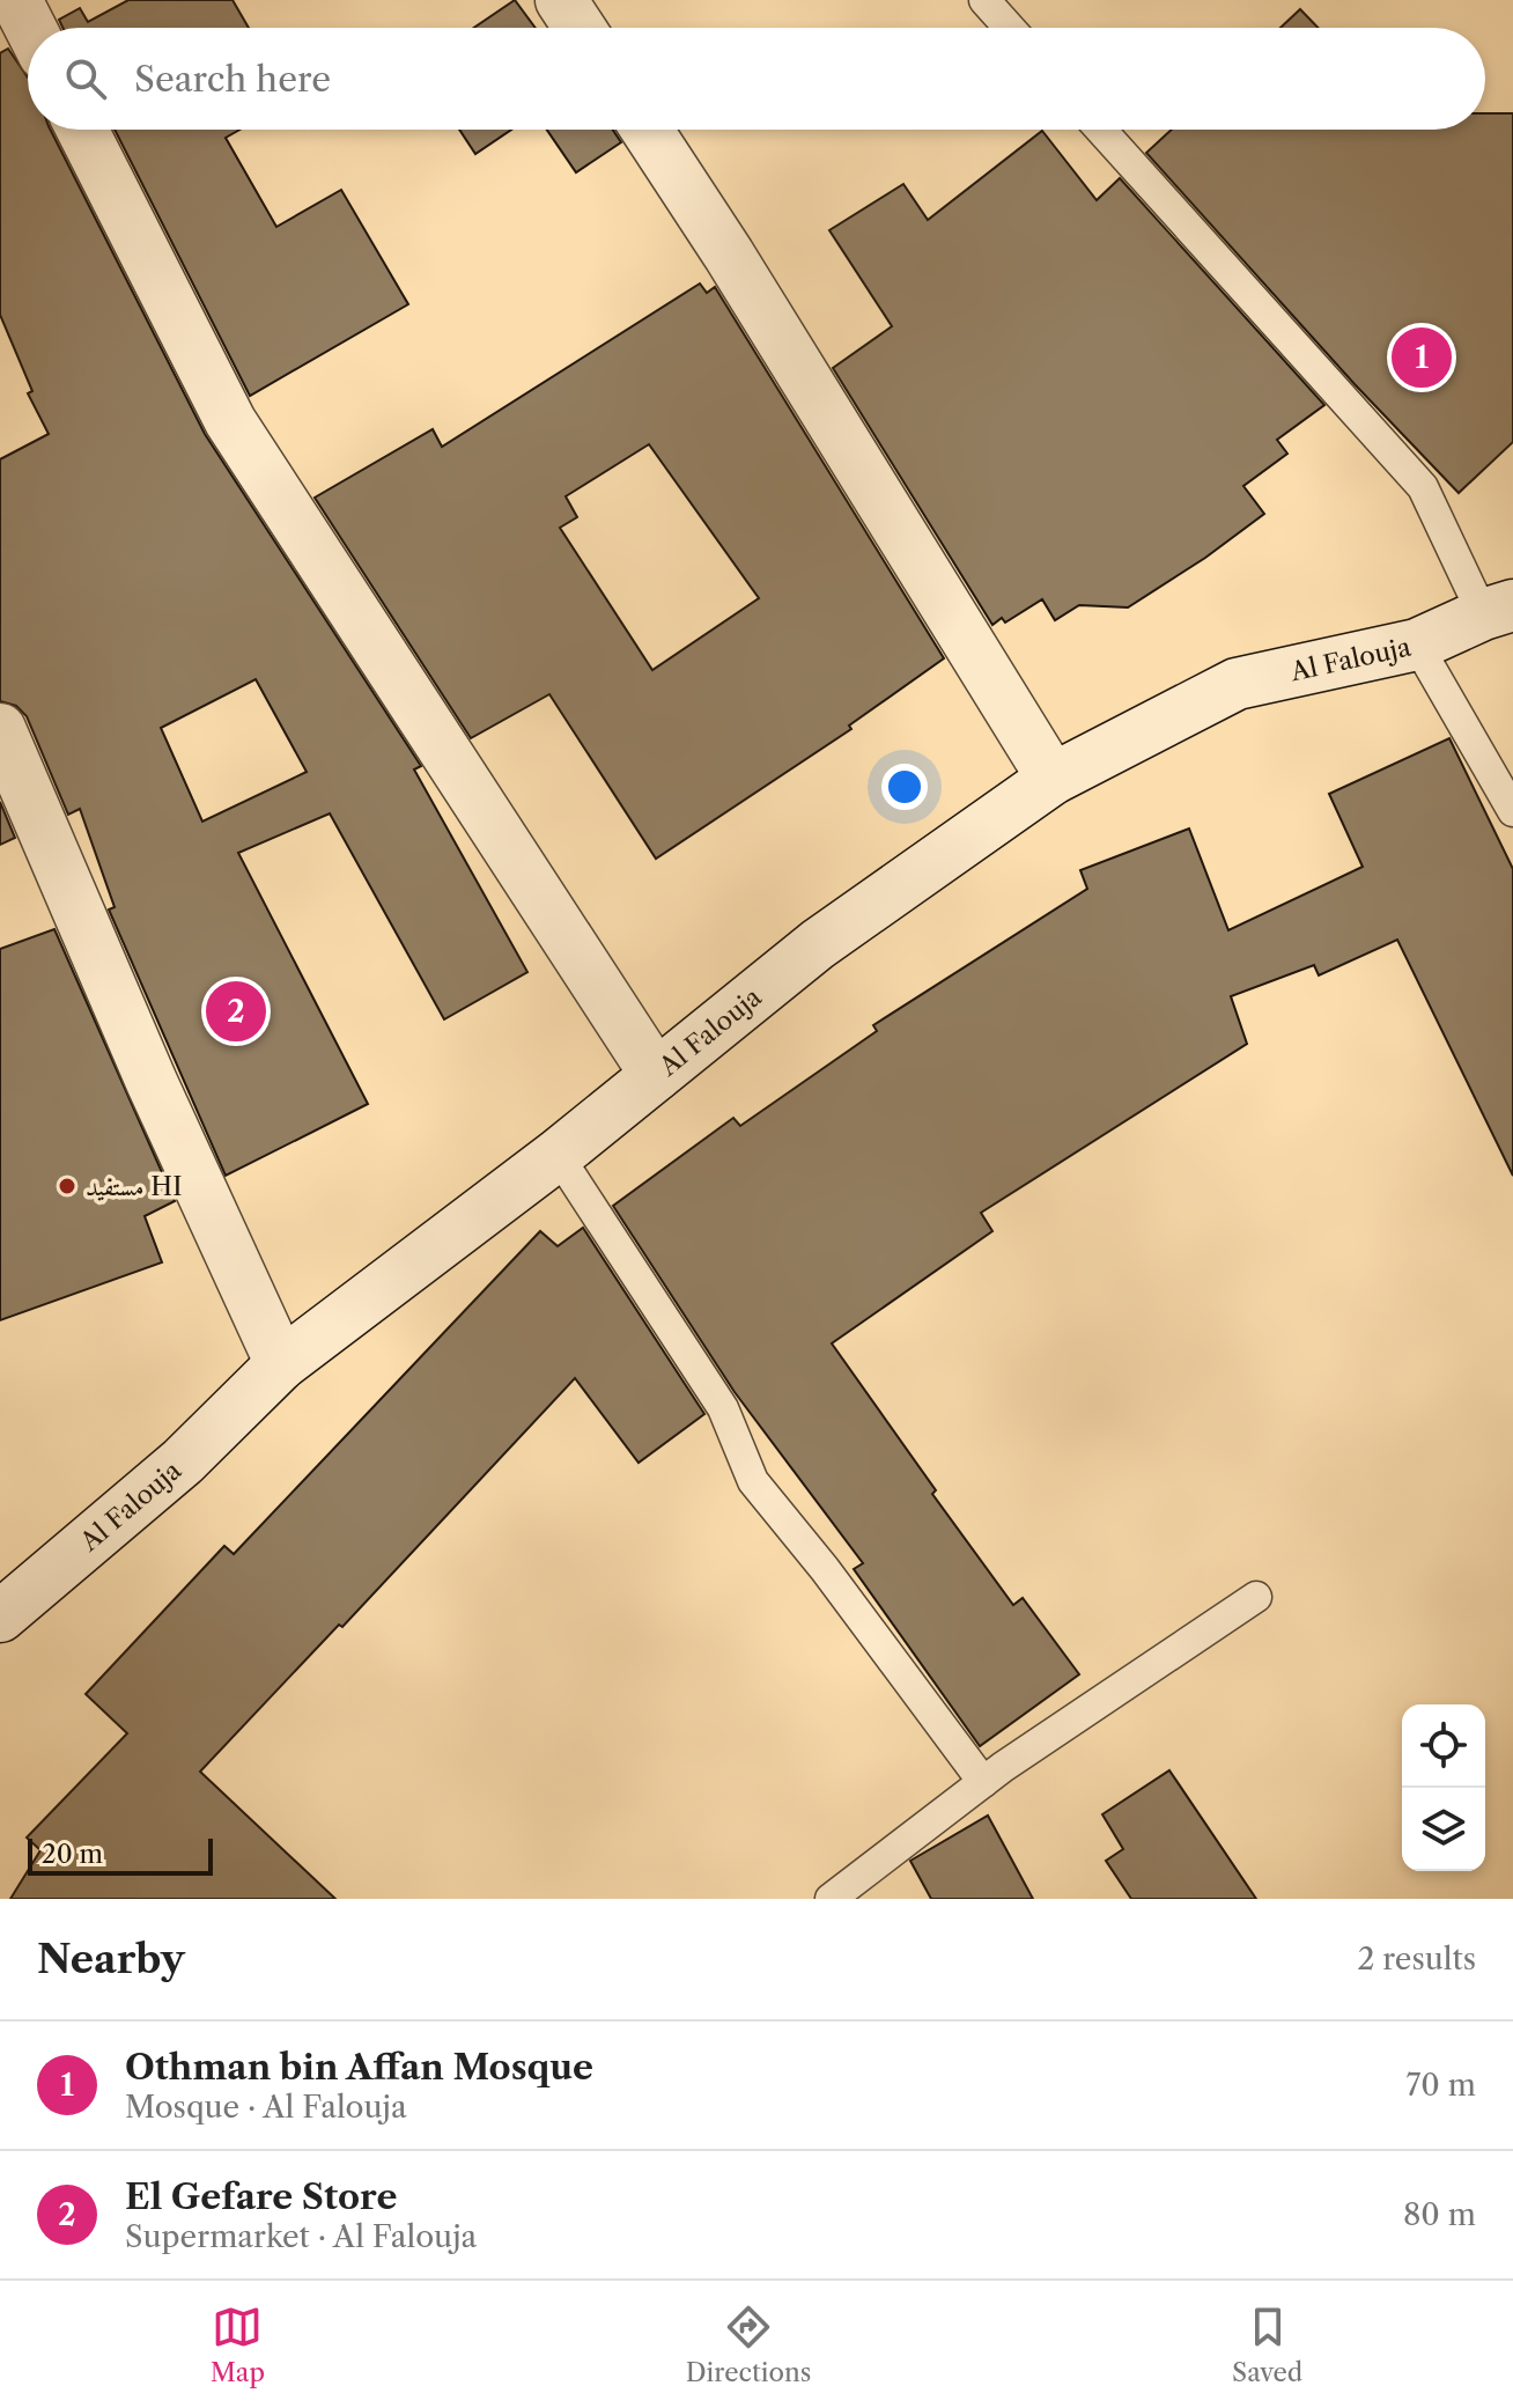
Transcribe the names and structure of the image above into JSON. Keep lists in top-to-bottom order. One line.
{"streets":{"street":["Al Falouja"]},"places":["مستفيد HI"],"scale_bar":"20 m","page":{"search":"Search here","pins":["1","2"],"scale":"20 m","heading":["Nearby","2 results"],"list":[{"mark":"1","name":"Othman bin Affan Mosque","note":"Mosque · Al Falouja","value":"70 m"},{"mark":"2","name":"El Gefare Store","note":"Supermarket · Al Falouja","value":"80 m"}],"nav":["Map","Directions","Saved"]}}
